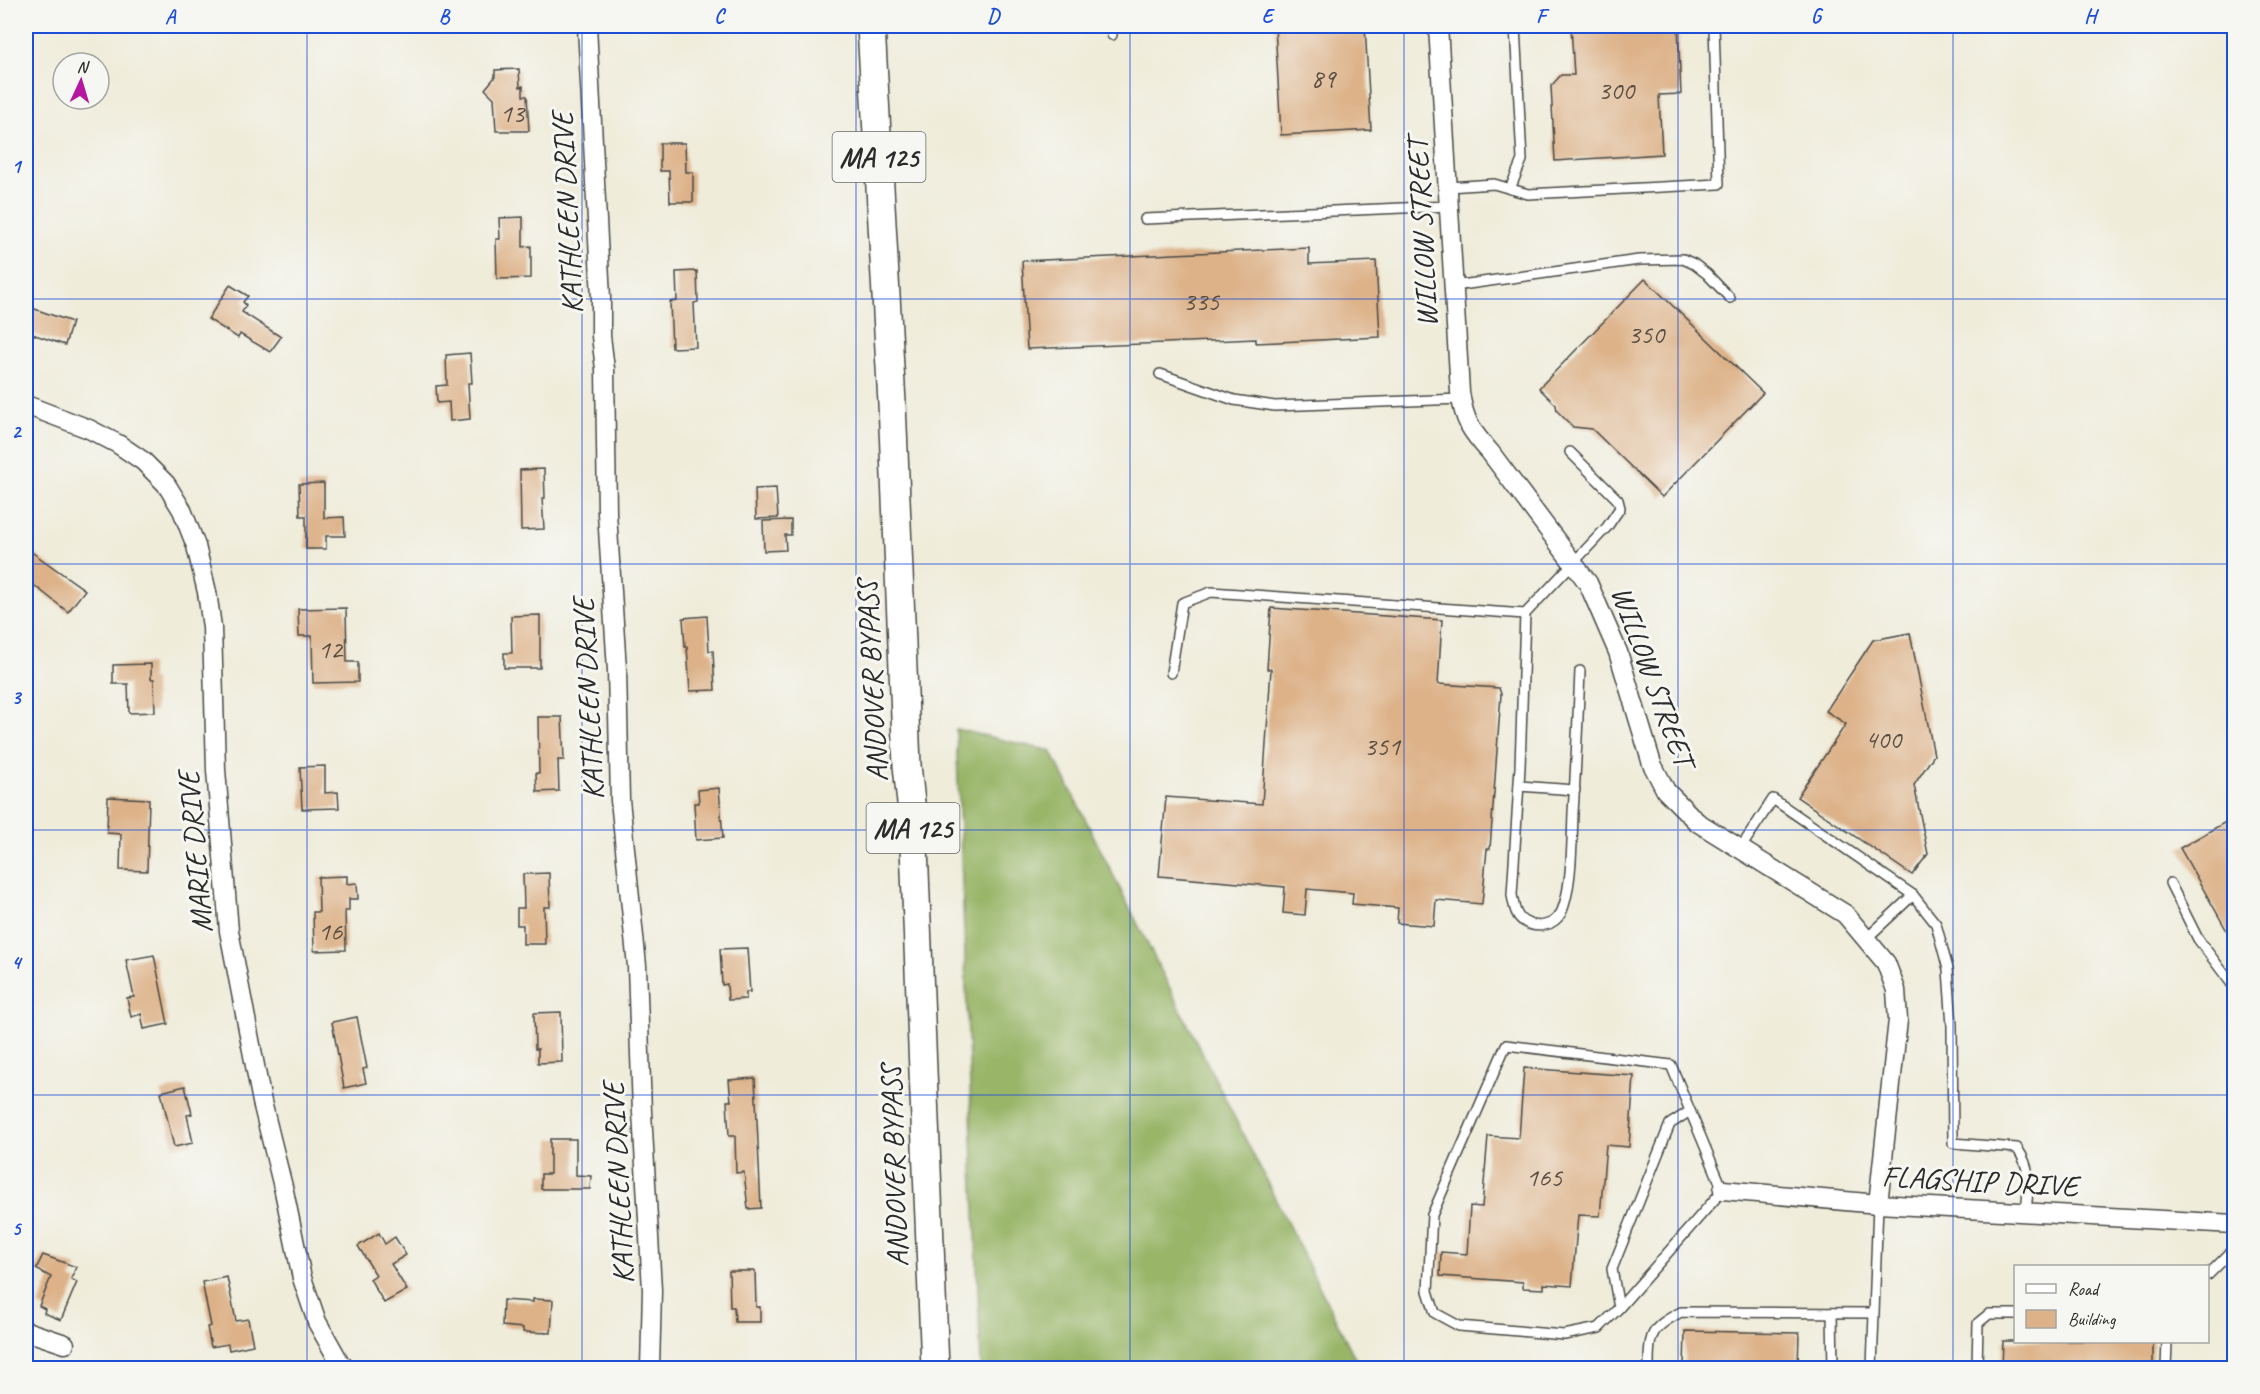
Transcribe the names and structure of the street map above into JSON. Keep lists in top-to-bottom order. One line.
{"streets":{"main road":["MA 125","ANDOVER BYPASS"],"street":["KATHLEEN DRIVE","WILLOW STREET","MARIE DRIVE","FLAGSHIP DRIVE"]},"crossings":[["WILLOW STREET","FLAGSHIP DRIVE"]],"house_numbers":["89","300","13","335","350","12","400","351","16","165"],"legend":["Road","Building"],"north":"top","grid":{"columns":["A","B","C","D","E","F","G","H"],"rows":["1","2","3","4","5"]}}
